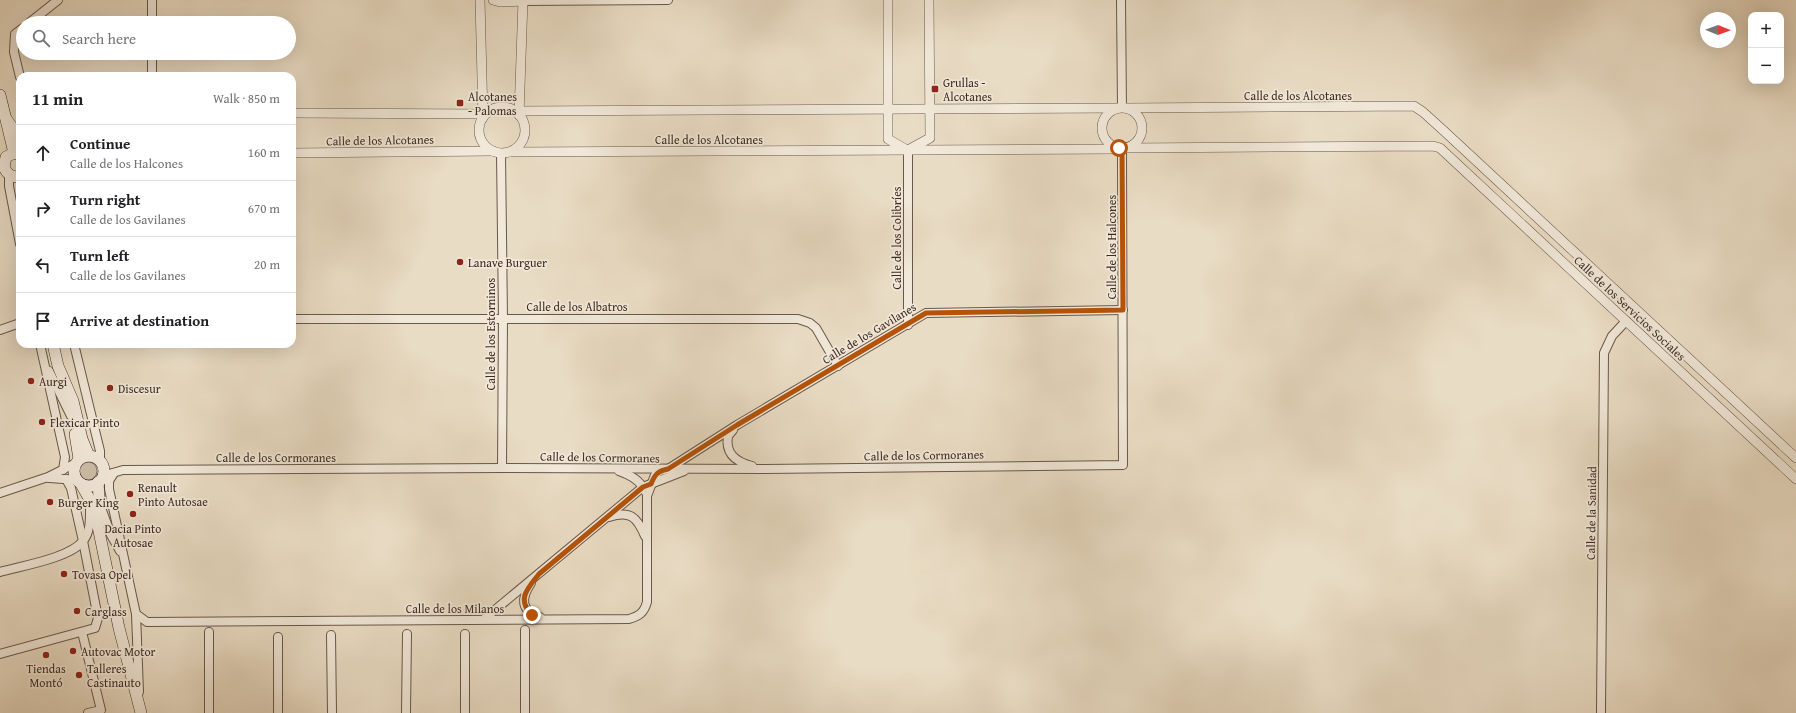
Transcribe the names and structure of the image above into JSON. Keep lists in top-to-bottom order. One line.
{"streets":{"street":["Calle de los Alcotanes","Calle de los Colibríes","Calle de los Halcones","Calle de los Albatros","Calle de los Servicios Sociales","Calle de los Gavilanes","Calle de los Estorninos","Calle de los Cormoranes","Calle de la Sanidad","Calle de los Milanos"]},"crossings":[["Calle de los Alcotanes","Calle de los Colibríes"],["Calle de los Alcotanes","Calle de los Halcones"],["Calle de los Alcotanes","Calle de los Servicios Sociales"],["Calle de los Alcotanes","Calle de los Estorninos"],["Calle de los Colibríes","Calle de los Gavilanes"],["Calle de los Halcones","Calle de los Gavilanes"],["Calle de los Halcones","Calle de los Cormoranes"],["Calle de los Albatros","Calle de los Gavilanes"],["Calle de los Albatros","Calle de los Estorninos"],["Calle de los Servicios Sociales","Calle de la Sanidad"],["Calle de los Gavilanes","Calle de los Cormoranes"],["Calle de los Gavilanes","Calle de los Milanos"],["Calle de los Estorninos","Calle de los Cormoranes"]],"places":{"transit":["Grullas - Alcotanes","Alcotanes - Palomas"],"other":["Lanave Burguer","Aurgi","Discesur","Flexicar Pinto","Renault Pinto Autosae","Burger King","Dacia Pinto Autosae","Tovasa Opel","Carglass","Autovac Motor","Tiendas Montó","Talleres Castinauto"]},"north":"right","page":{"map_buttons":["+","−"],"search":"Search here","heading":["11 min","Walk · 850 m"],"list":[["Continue","Calle de los Halcones","160 m"],["Turn right","Calle de los Gavilanes","670 m"],["Turn left","Calle de los Gavilanes","20 m"],"Arrive at destination"]}}
